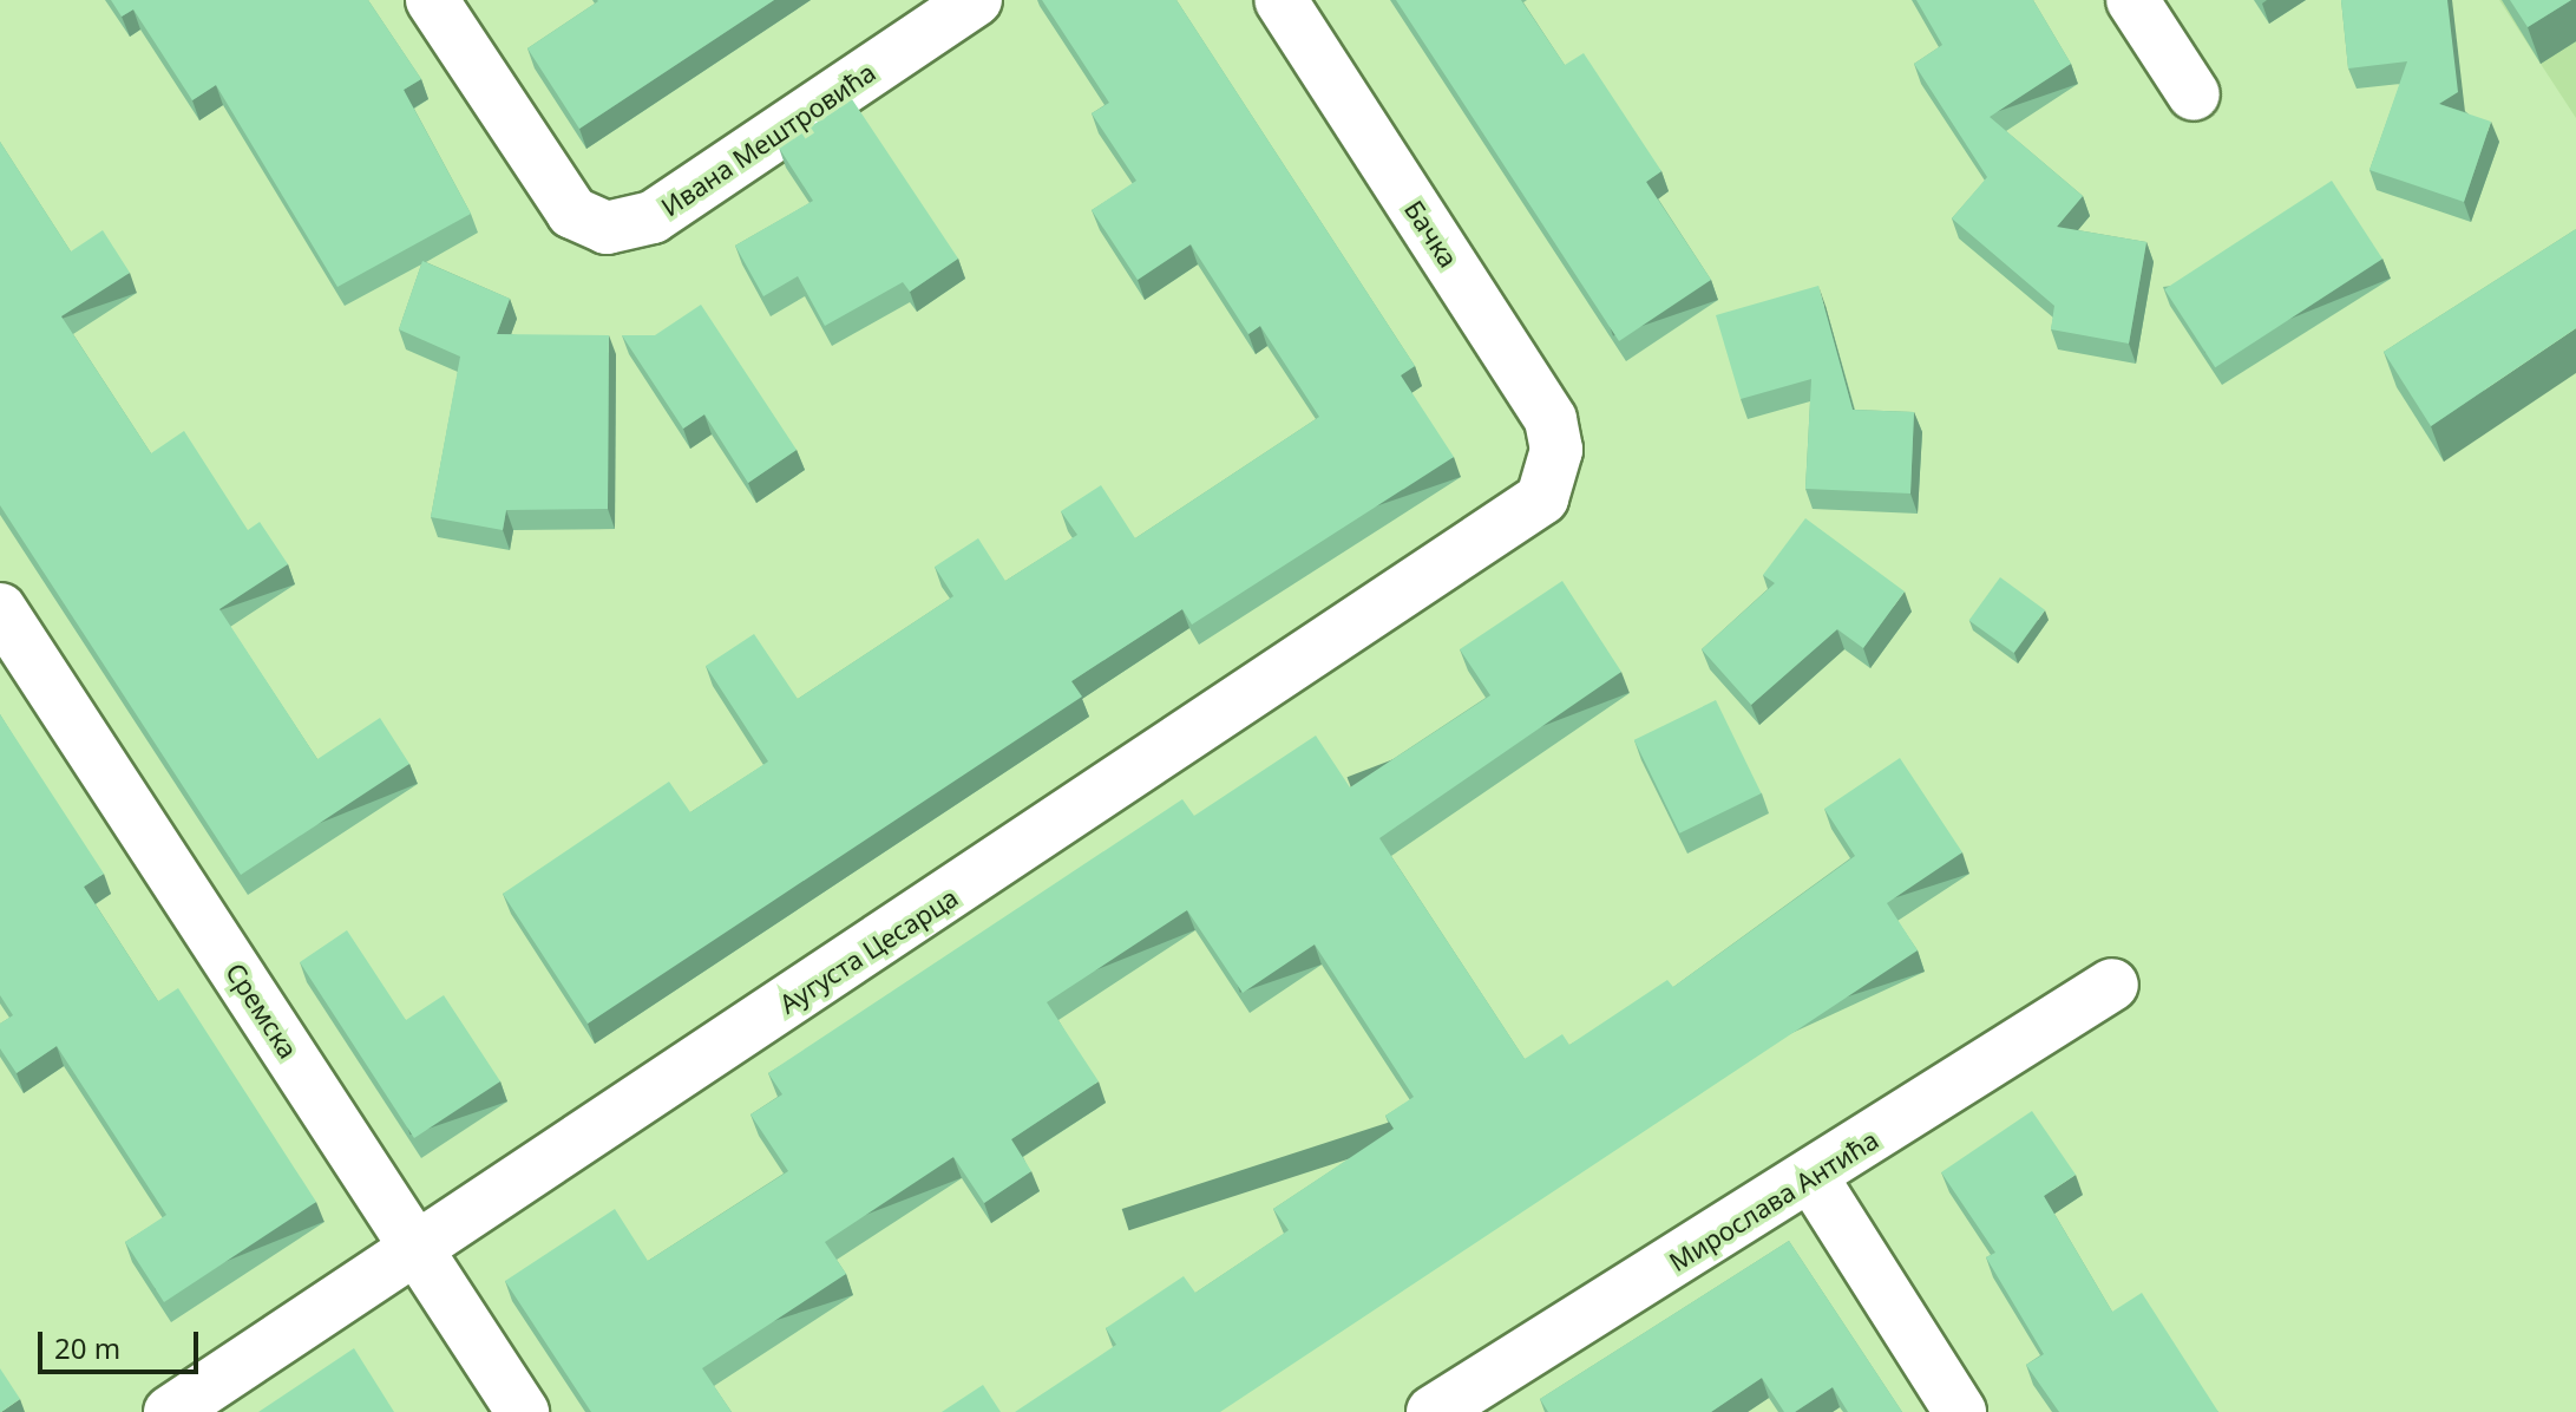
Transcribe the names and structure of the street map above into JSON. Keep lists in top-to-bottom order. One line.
{"streets":{"street":["Ивана Мештровића","Бачка","Аугуста Цесарца","Сремска","Мирослава Антића"]},"crossings":[["Бачка","Аугуста Цесарца"],["Аугуста Цесарца","Сремска"]],"scale_bar":"20 m"}
